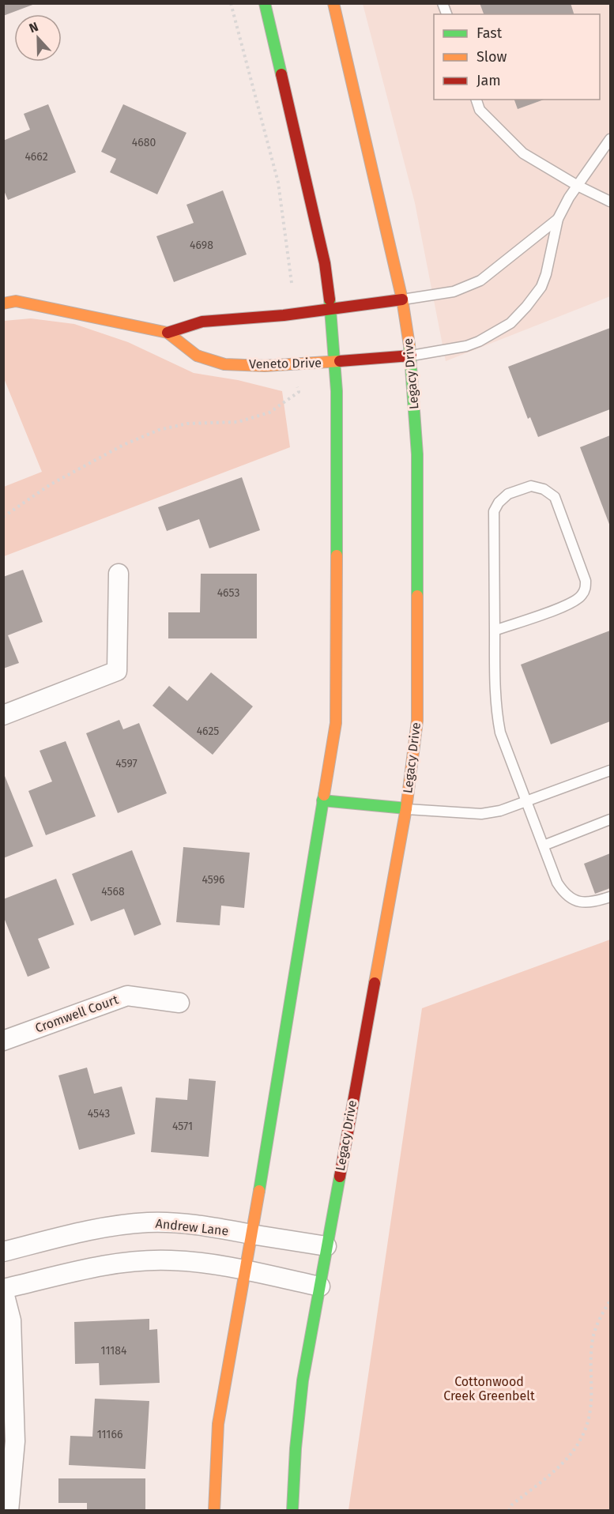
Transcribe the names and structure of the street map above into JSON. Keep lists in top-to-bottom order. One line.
{"streets":{"main road":["Veneto Drive","Legacy Drive"],"street":["Cromwell Court","Andrew Lane"]},"crossings":[["Veneto Drive","Legacy Drive"],["Legacy Drive","Andrew Lane"]],"parks":["Cottonwood Creek Greenbelt"],"house_numbers":["4680","4662","4698","4653","4625","4597","4596","4568","4543","4571","11184","11166"],"legend":["Fast","Slow","Jam"],"north":"top"}
